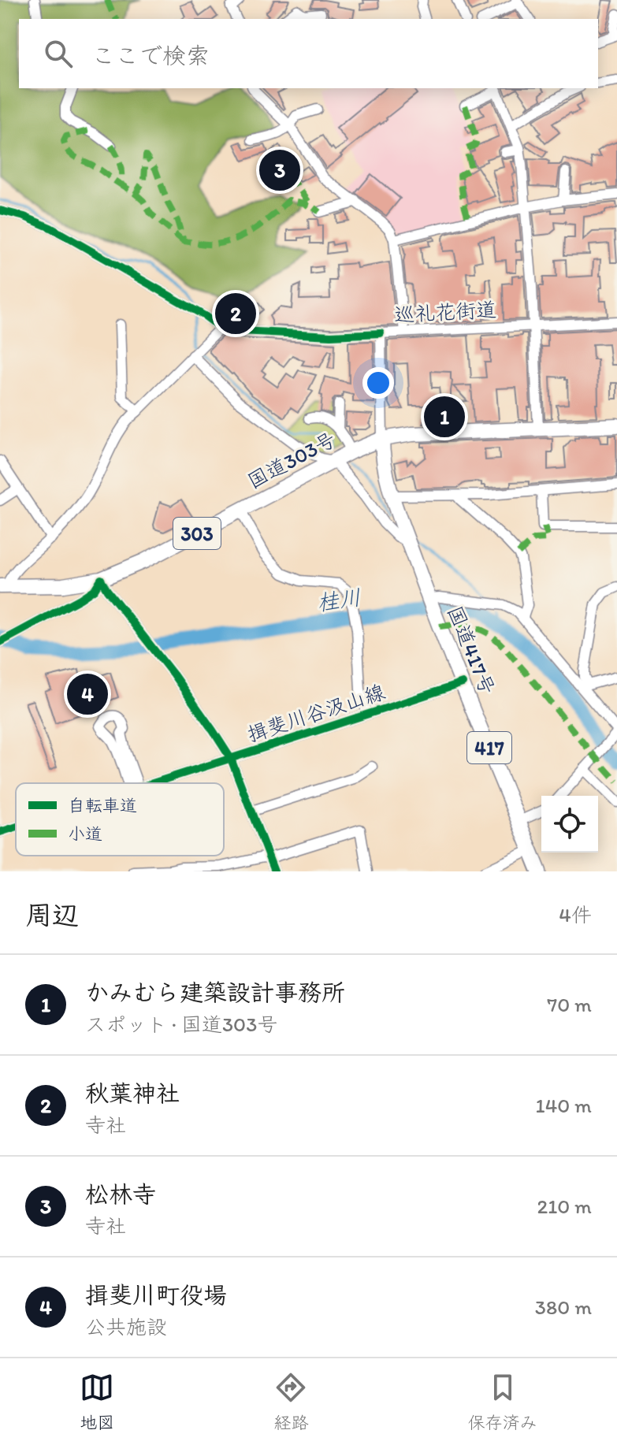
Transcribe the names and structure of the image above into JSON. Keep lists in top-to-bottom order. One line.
{"streets":{"highway":["国道303号","303","国道417号","417"],"street":["巡礼花街道","揖斐川谷汲山線"]},"crossings":[["巡礼花街道","国道303号"],["巡礼花街道","国道417号"],["国道303号","国道417号"],["国道417号","揖斐川谷汲山線"]],"water":["桂川"],"legend":["自転車道","小道"],"page":{"search":"ここで検索","pins":["3","2","1","4"],"heading":["周辺","4件"],"list":[{"mark":"1","name":"かみむら建築設計事務所","note":"スポット · 国道303号","value":"70 m"},{"mark":"2","name":"秋葉神社","note":"寺社","value":"140 m"},{"mark":"3","name":"松林寺","note":"寺社","value":"210 m"},{"mark":"4","name":"揖斐川町役場","note":"公共施設","value":"380 m"}],"nav":["地図","経路","保存済み"]}}
